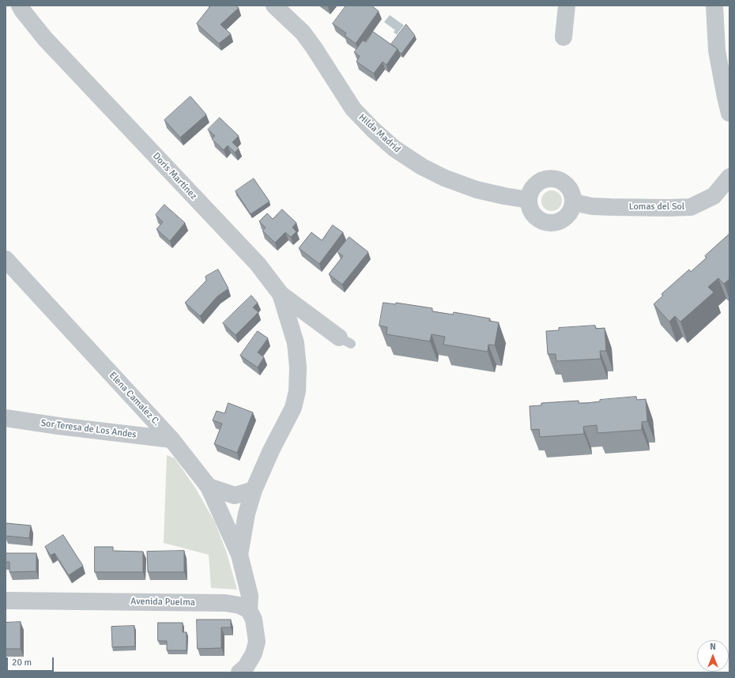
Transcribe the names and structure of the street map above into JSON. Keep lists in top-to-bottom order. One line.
{"streets":{"street":["Hilda Madrid","Doris Martínez","Lomas del Sol","Elena Camalez C.","Sor Teresa de Los Andes","Avenida Puelma"]},"crossings":[["Hilda Madrid","Lomas del Sol"],["Elena Camalez C.","Sor Teresa de Los Andes"]],"scale_bar":"20 m","north":"top"}
